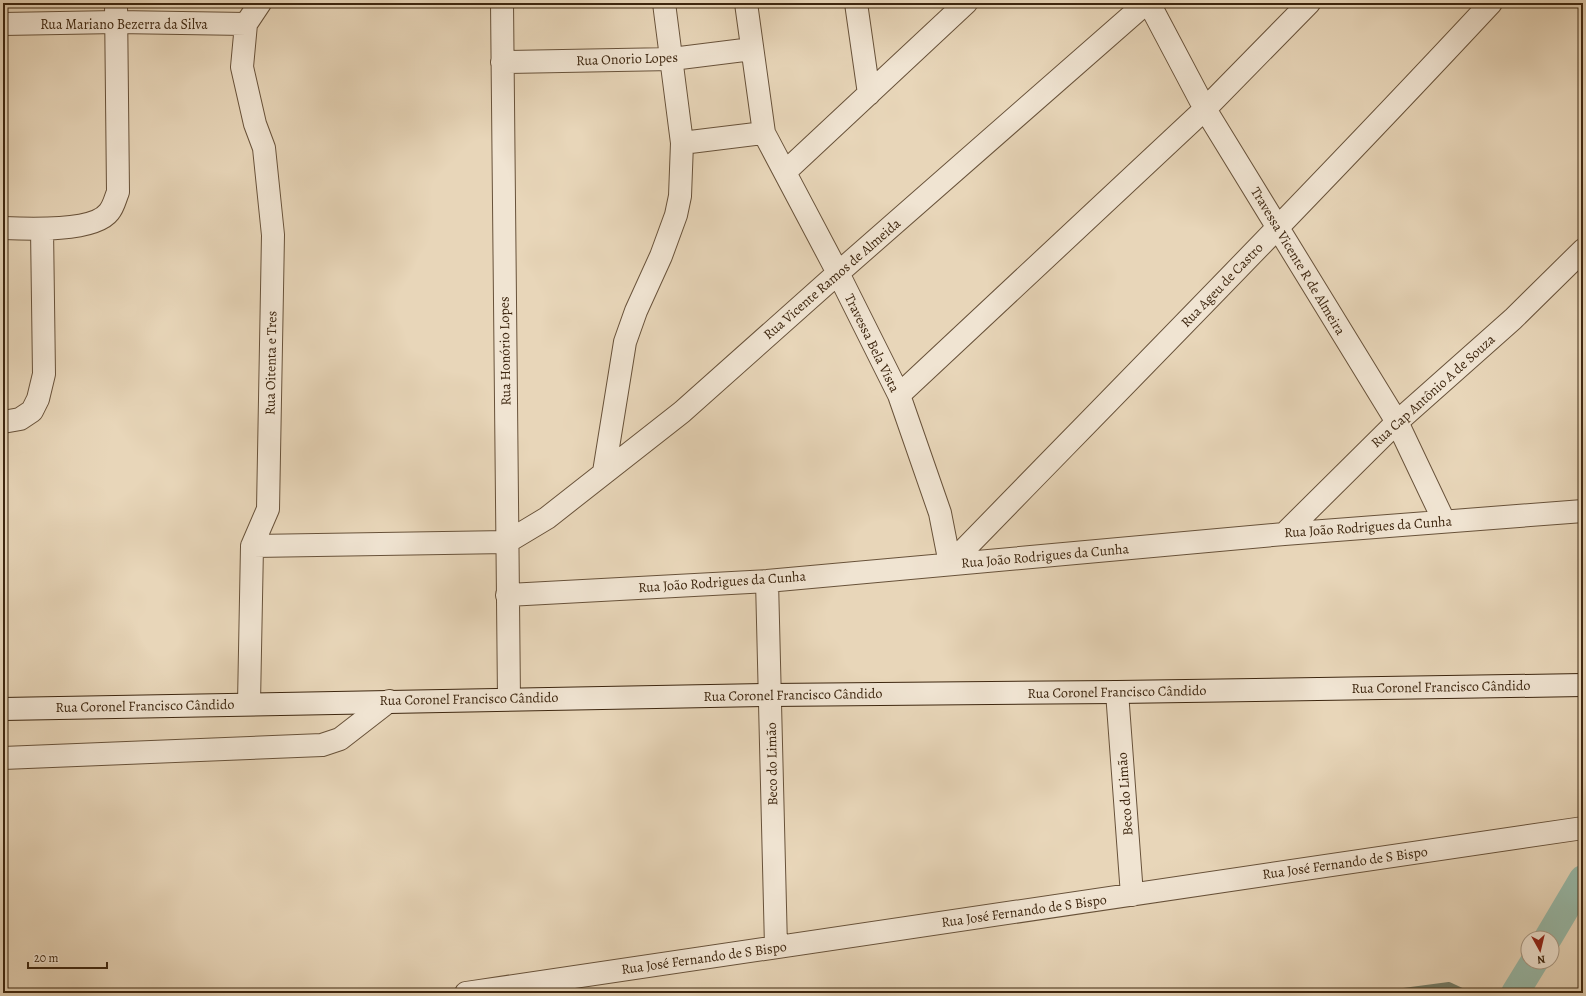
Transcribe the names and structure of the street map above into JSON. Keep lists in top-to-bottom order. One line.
{"streets":{"street":["Rua Mariano Bezerra da Silva","Rua Onorio Lopes","Travessa Vicente R de Almeira","Rua Vicente Ramos de Almeida","Rua Ageu de Castro","Travessa Bela Vista","Rua Honório Lopes","Rua Oitenta e Tres","Rua Cap Antônio A de Souza","Rua João Rodrigues da Cunha","Rua Coronel Francisco Cândido","Beco do Limão","Rua José Fernando de S Bispo"]},"crossings":[["Rua Mariano Bezerra da Silva","Rua Oitenta e Tres"],["Rua Onorio Lopes","Travessa Bela Vista"],["Rua Onorio Lopes","Rua Honório Lopes"],["Travessa Vicente R de Almeira","Rua Vicente Ramos de Almeida"],["Travessa Vicente R de Almeira","Rua Ageu de Castro"],["Travessa Vicente R de Almeira","Rua Cap Antônio A de Souza"],["Travessa Vicente R de Almeira","Rua João Rodrigues da Cunha"],["Rua Vicente Ramos de Almeida","Travessa Bela Vista"],["Rua Vicente Ramos de Almeida","Rua Honório Lopes"],["Rua Ageu de Castro","Travessa Bela Vista"],["Rua Ageu de Castro","Rua João Rodrigues da Cunha"],["Travessa Bela Vista","Rua João Rodrigues da Cunha"],["Rua Honório Lopes","Rua João Rodrigues da Cunha"],["Rua Honório Lopes","Rua Coronel Francisco Cândido"],["Rua Oitenta e Tres","Rua Coronel Francisco Cândido"],["Rua Cap Antônio A de Souza","Rua João Rodrigues da Cunha"],["Rua João Rodrigues da Cunha","Beco do Limão"],["Rua Coronel Francisco Cândido","Beco do Limão"],["Beco do Limão","Rua José Fernando de S Bispo"]],"scale_bar":"20 m","north":"bottom"}
